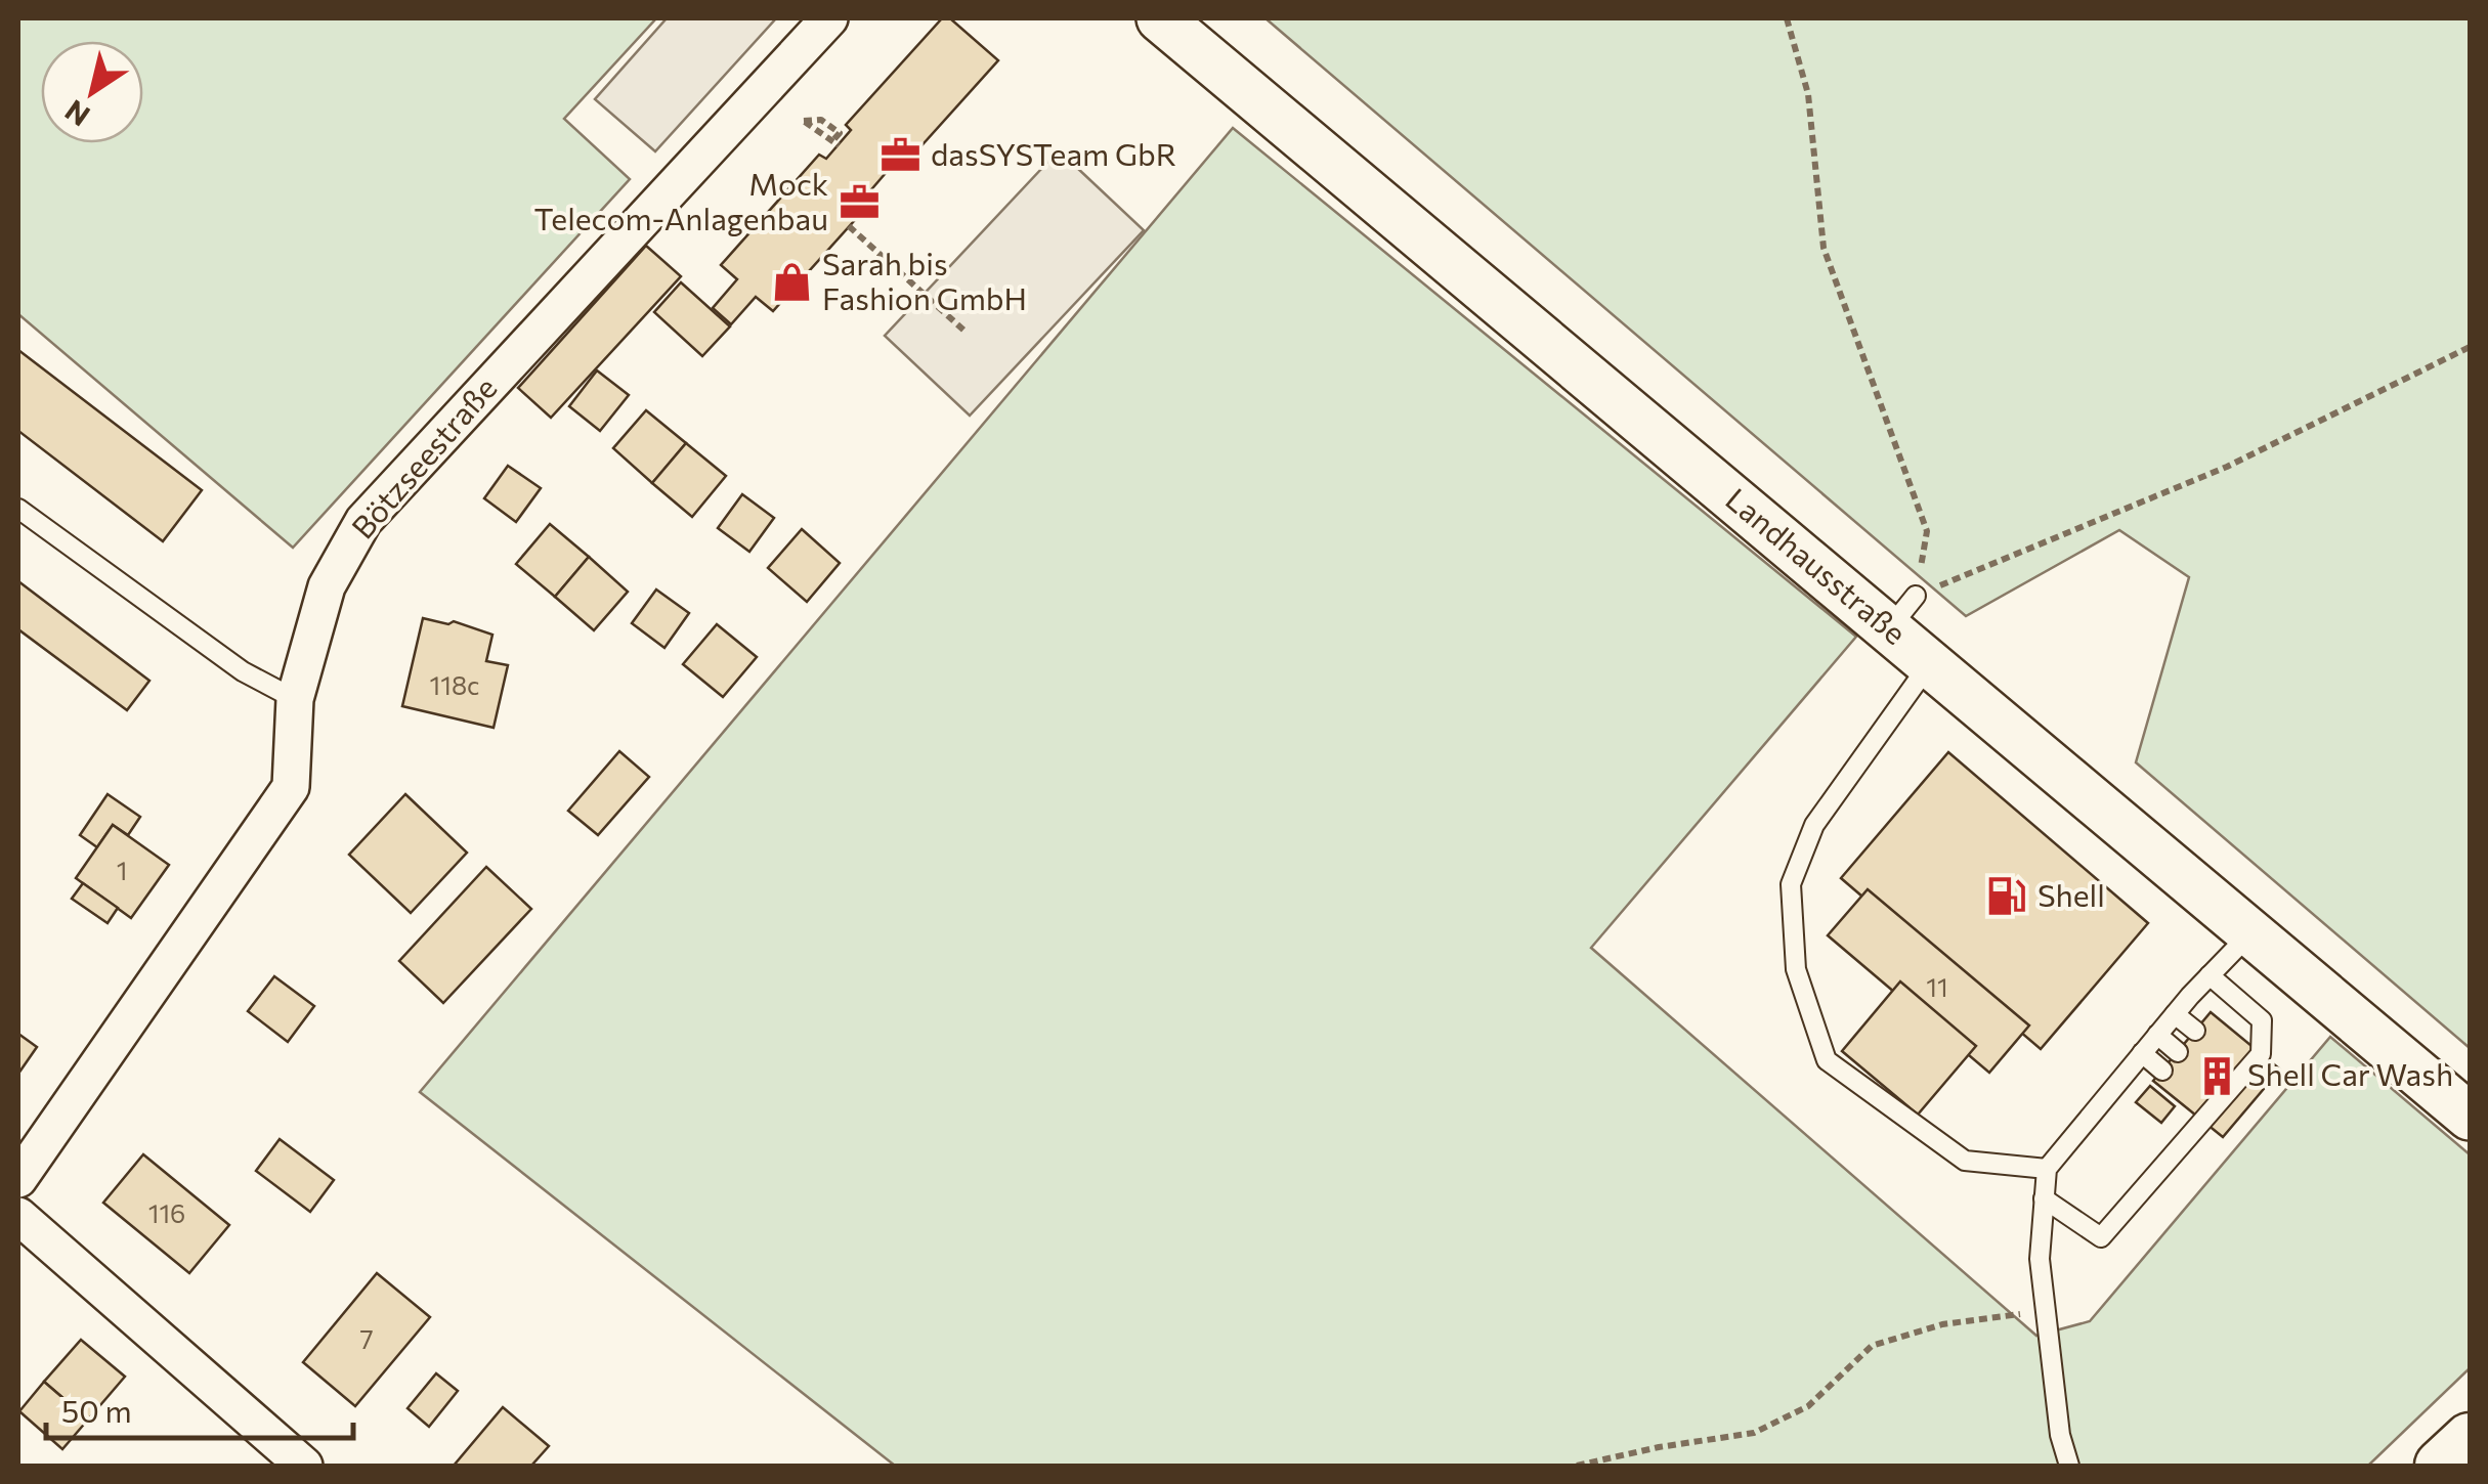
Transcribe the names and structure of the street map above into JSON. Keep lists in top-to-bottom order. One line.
{"streets":{"street":["Bötzseestraße","Landhausstraße"]},"places":{"office":["dasSYSTeam GbR","Mock Telecom-Anlagenbau"],"shop":["Sarah bis Fashion GmbH"],"fuel station":["Shell"],"building":["Shell Car Wash"]},"house_numbers":["118c","1","11","116","7"],"scale_bar":"50 m","north":"bottom left"}
